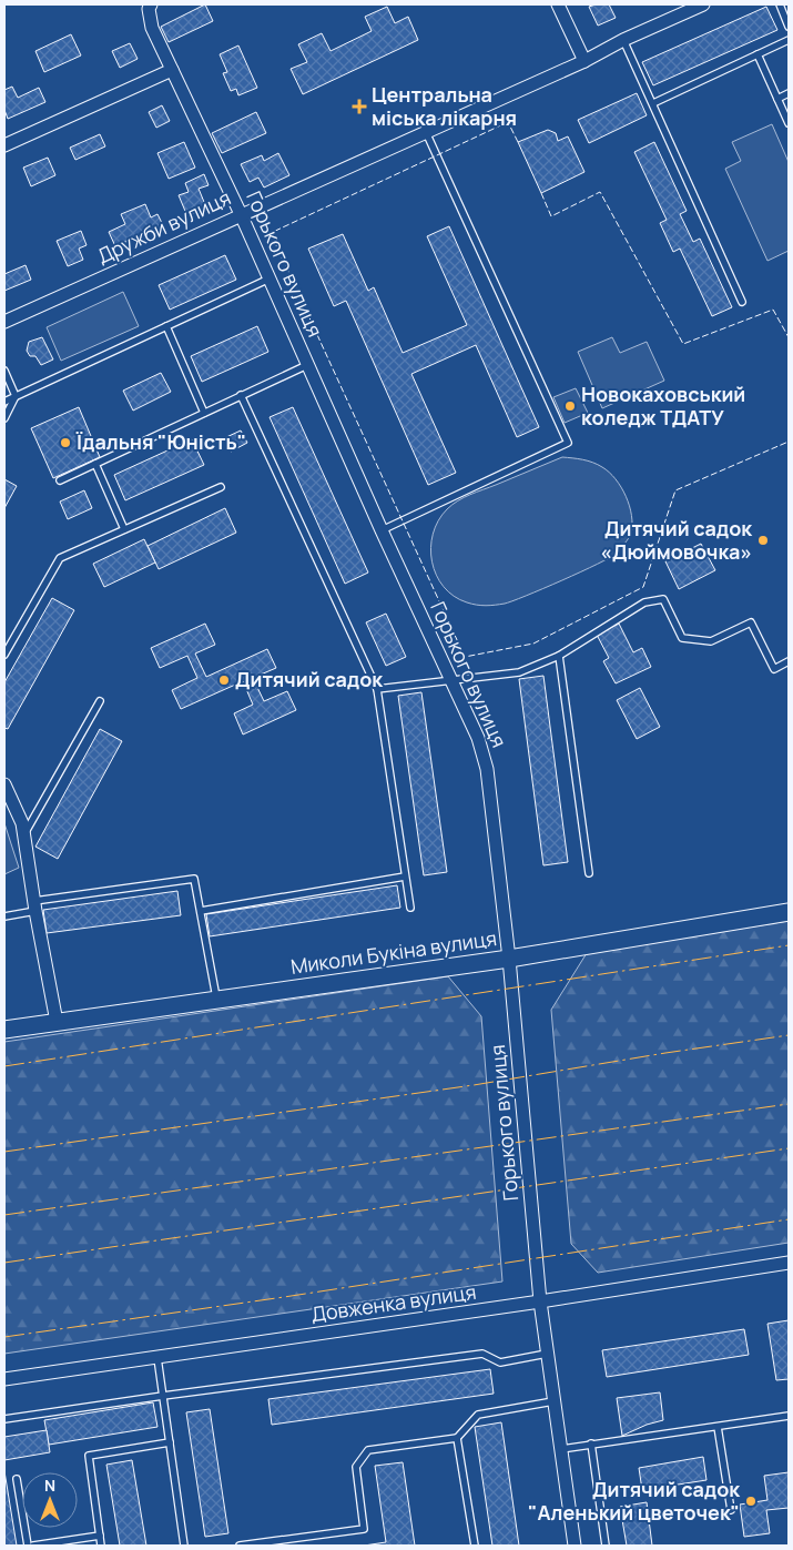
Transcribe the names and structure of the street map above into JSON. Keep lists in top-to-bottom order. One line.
{"streets":{"street":["Дружби вулиця","Горького вулиця","Миколи Букіна вулиця","Довженка вулиця"]},"crossings":[["Дружби вулиця","Горького вулиця"],["Горького вулиця","Миколи Букіна вулиця"],["Горького вулиця","Довженка вулиця"]],"places":{"health":["Центральна міська лікарня"],"other":["Новокаховський коледж ТДАТУ","Їдальня \"Юність\"","Дитячий садок «Дюймовочка»","Дитячий садок","Дитячий садок \"Аленький цветочек\""]},"north":"top"}
